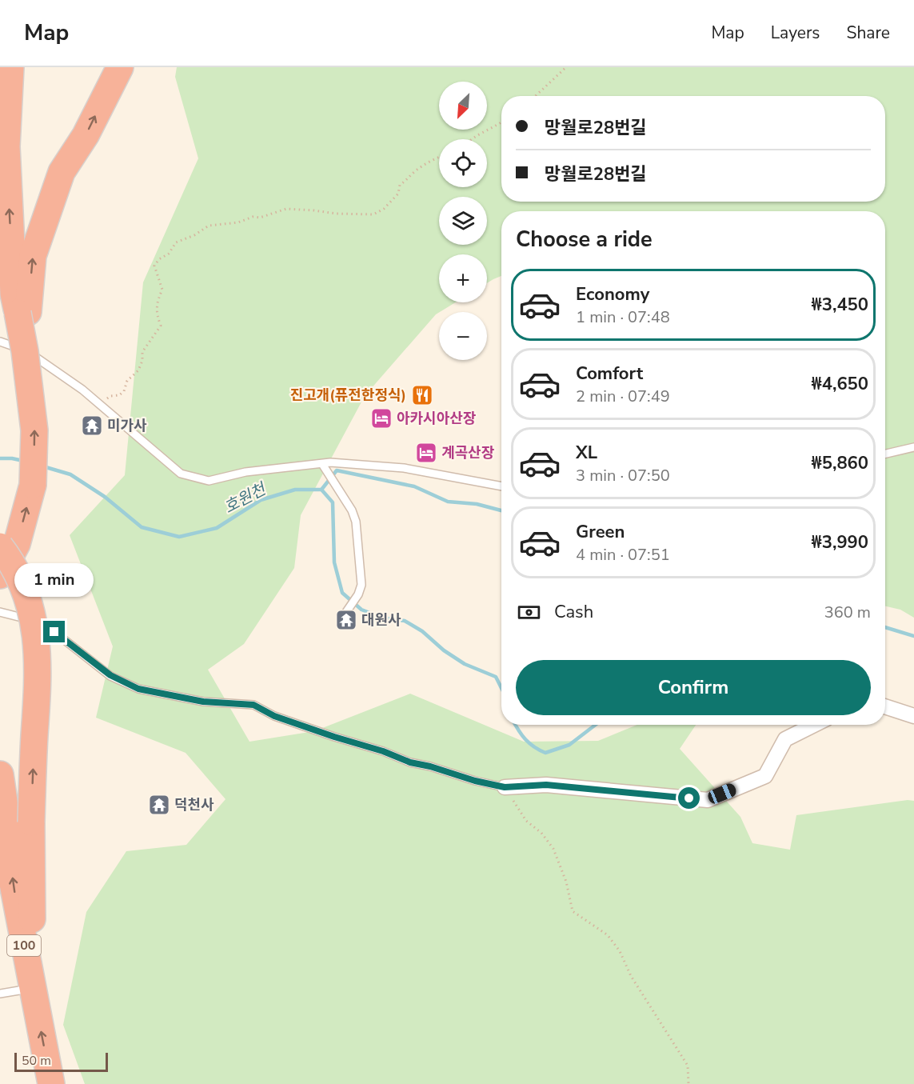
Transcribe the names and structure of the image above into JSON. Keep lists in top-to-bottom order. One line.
{"streets":{"highway":["100"]},"water":["호원천"],"places":{"restaurant":["진고개(퓨전한정식)"],"hotel":["아카시아산장","계곡산장"],"temple":["미가사","대원사","덕천사"]},"scale_bar":"50 m","north":"bottom left","page":{"header":"Map","nav":["Map","Layers","Share"],"map_buttons":["+","−"],"banner":["망월로28번길","망월로28번길"],"heading":"Choose a ride","list":[{"name":"Economy","note":"1 min · 07:48","value":"₩3,450"},{"name":"Comfort","note":"2 min · 07:49","value":"₩4,650"},{"name":"XL","note":"3 min · 07:50","value":"₩5,860"},{"name":"Green","note":"4 min · 07:51","value":"₩3,990"}],"bubble":"1 min","pay":["Cash","360 m"],"buttons":"Confirm","scale":"50 m"}}
